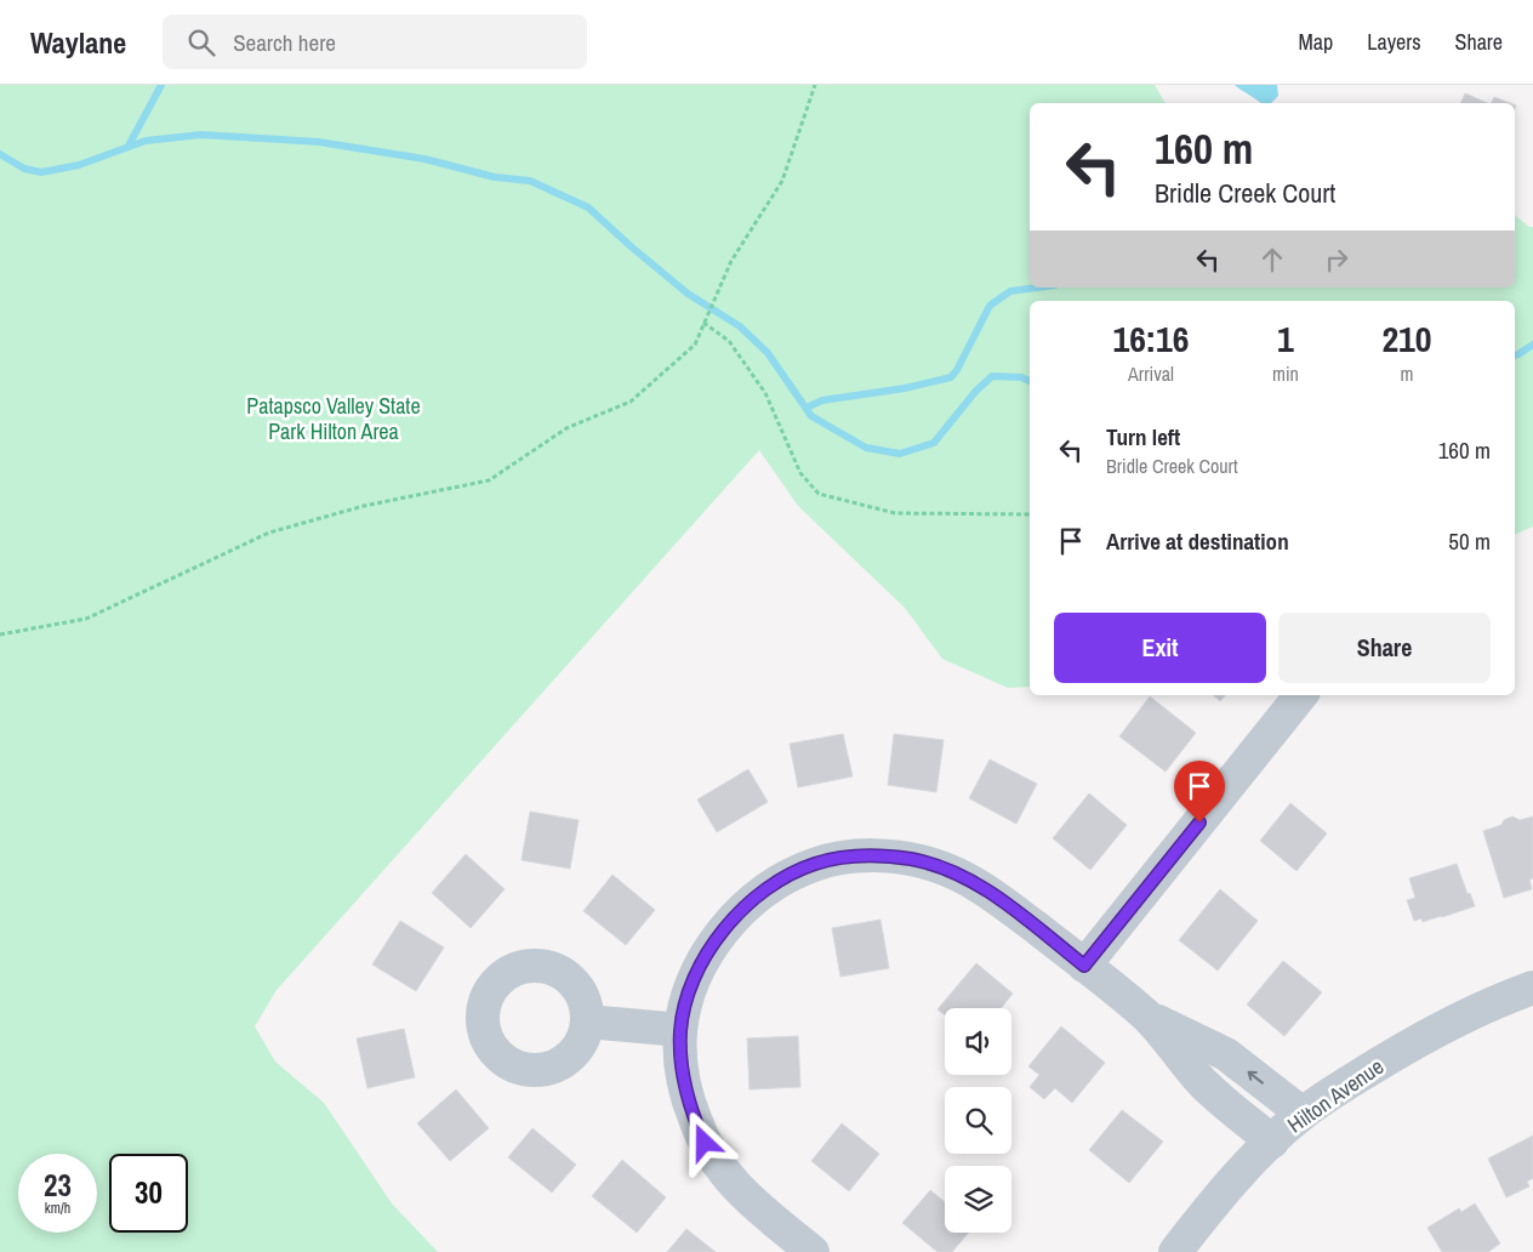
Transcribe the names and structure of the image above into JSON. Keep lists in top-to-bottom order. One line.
{"streets":{"street":["Hilton Avenue"]},"parks":["Patapsco Valley State Park Hilton Area"],"page":{"header":"Waylane","search":"Search here","nav":["Map","Layers","Share"],"turn":["160 m","Bridle Creek Court"],"eta":["16:16","Arrival","1","min","210","m"],"list":[{"name":"Turn left","note":"Bridle Creek Court","value":"160 m"},{"name":"Arrive at destination","value":"50 m"}],"buttons":["Exit","Share"],"speed":"23 km/h","limit":"30"}}
